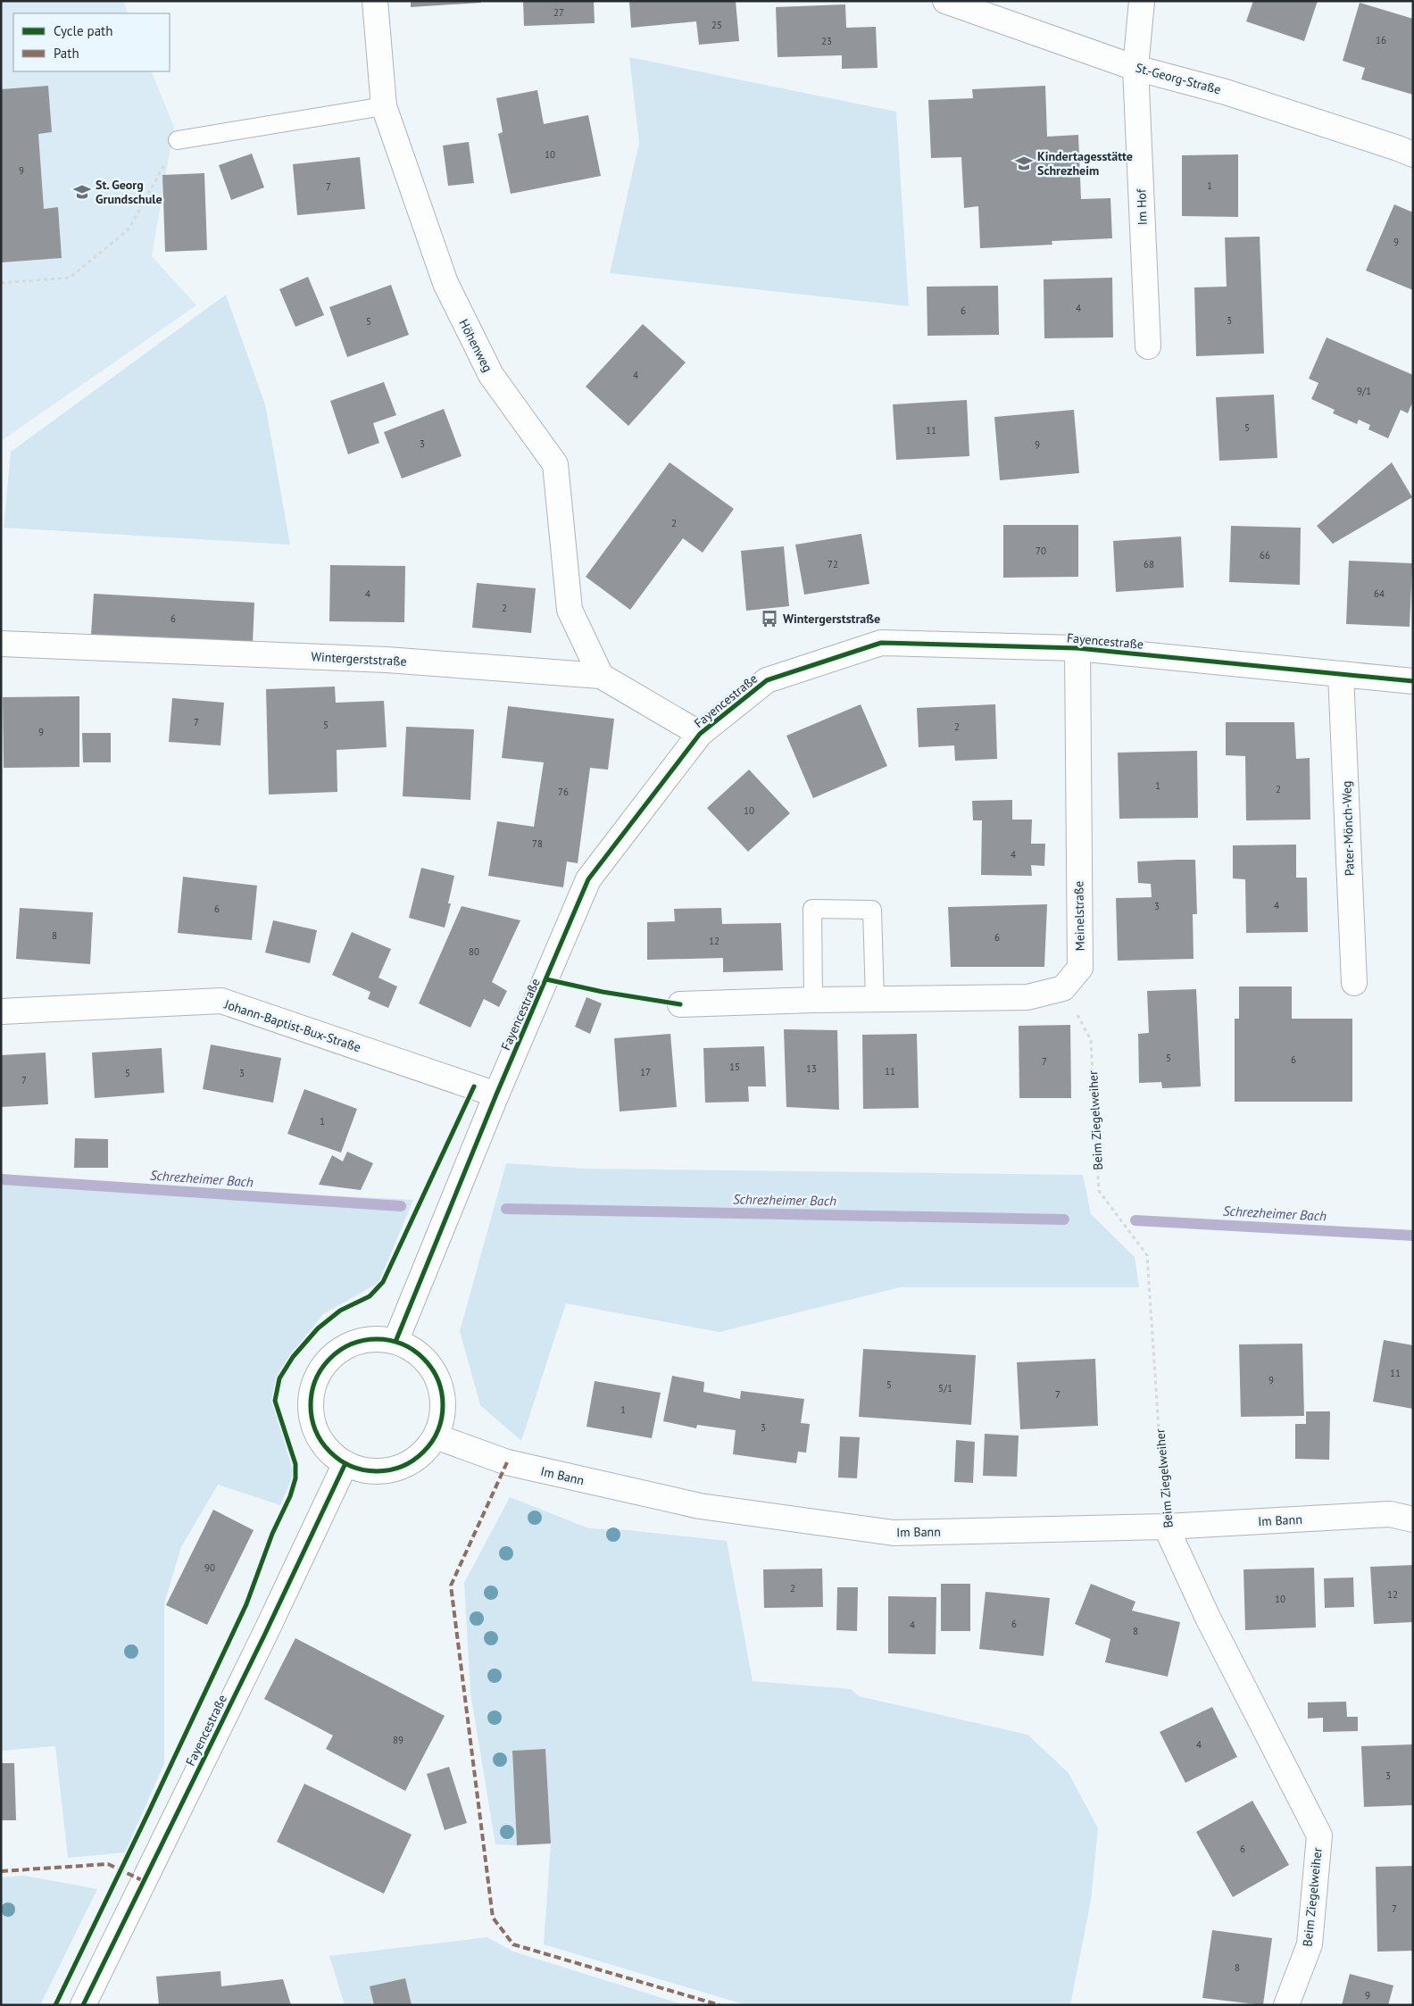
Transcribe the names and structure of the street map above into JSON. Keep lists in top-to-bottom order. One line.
{"streets":{"street":["St.-Georg-Straße","Im Hof","Höhenweg","Fayencestraße","Wintergerststraße","Pater-Mönch-Weg","Meinelstraße","Johann-Baptist-Bux-Straße","Beim Ziegelweiher","Im Bann"]},"crossings":[["St.-Georg-Straße","Im Hof"],["Höhenweg","Wintergerststraße"],["Fayencestraße","Wintergerststraße"],["Fayencestraße","Pater-Mönch-Weg"],["Fayencestraße","Meinelstraße"],["Fayencestraße","Johann-Baptist-Bux-Straße"],["Fayencestraße","Im Bann"],["Meinelstraße","Beim Ziegelweiher"],["Beim Ziegelweiher","Im Bann"]],"water":["Schrezheimer Bach"],"places":{"school or university":["Kindertagesstätte Schrezheim","St. Georg Grundschule"],"bus stop":["Wintergerststraße"]},"house_numbers":["27","25","16","23","10","9","1","7","9","4","6","3","5","4","9/1","5","11","3","9","2","70","66","72","68","4","64","2","6","7","5","2","9","1","2","76","10","78","4","4","3","6","8","6","12","80","5","6","7","15","13","11","17","5","3","7","1","11","9","5","5/1","7","1","3","90","2","12","10","6","4","8","89","4","3","6","7","8","9"],"legend":["Cycle path","Path"]}
